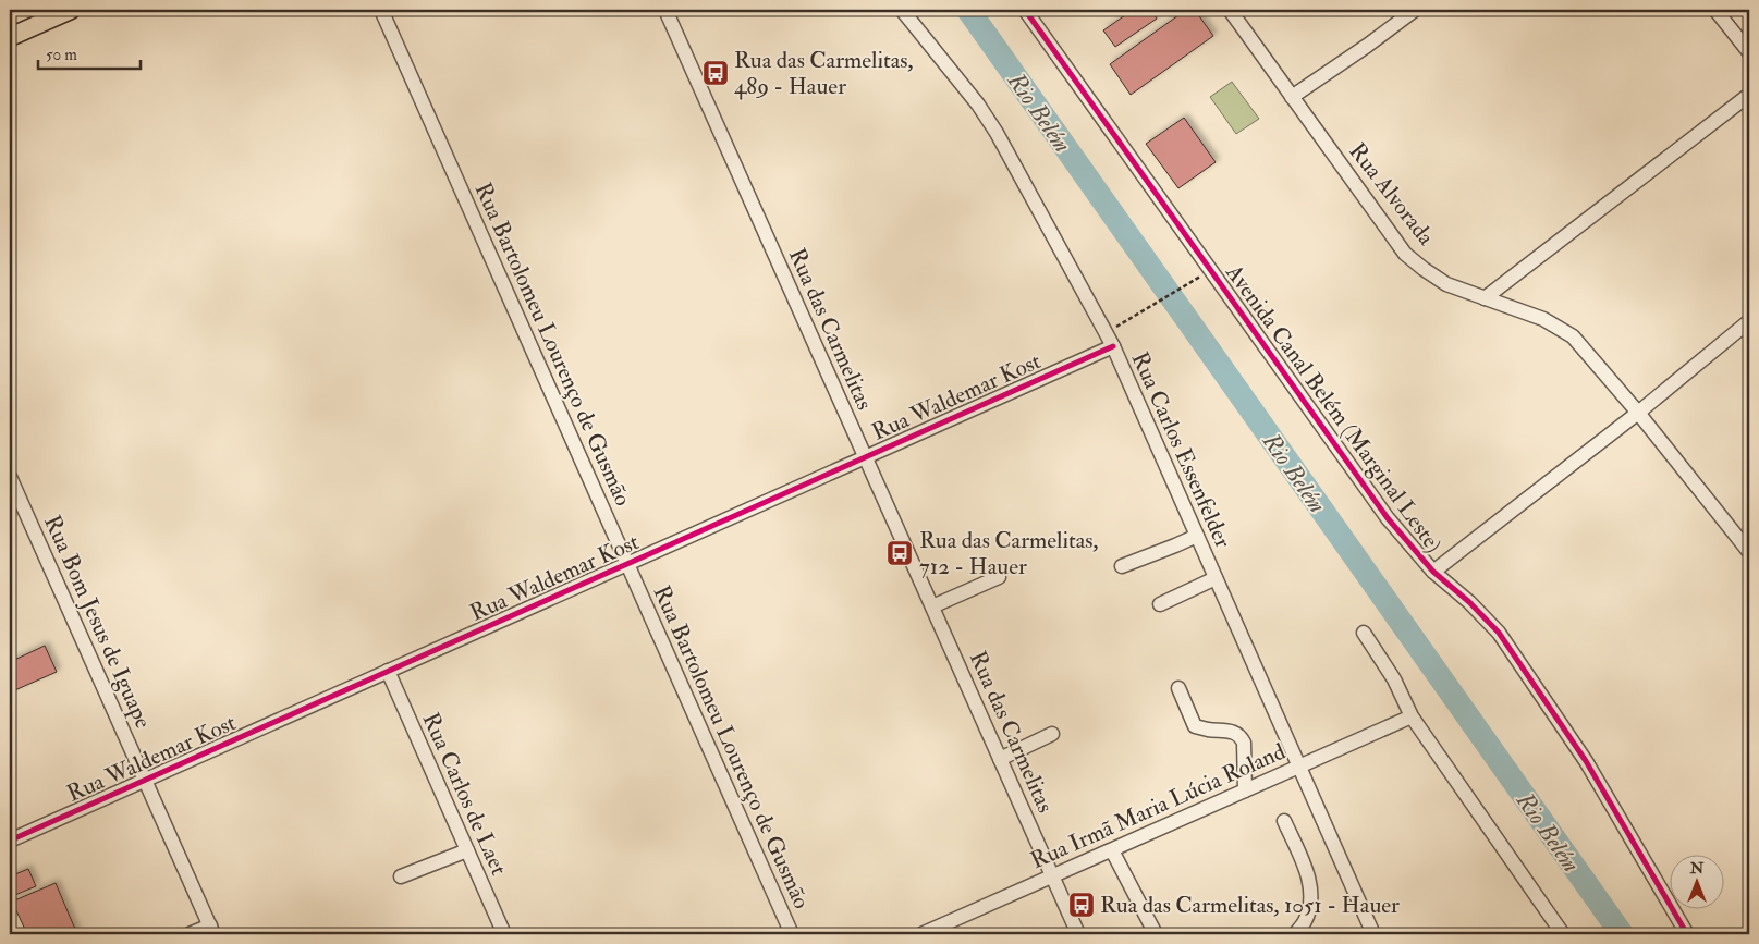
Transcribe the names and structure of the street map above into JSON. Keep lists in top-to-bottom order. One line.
{"streets":{"street":["Rua Alvorada","Rua das Carmelitas","Rua Bartolomeu Lourenço de Gusmão","Rua Waldemar Kost","Avenida Canal Belém (Marginal Leste)","Rua Carlos Essenfelder","Rua Bom Jesus de Iguape","Rua Carlos de Laet","Rua Irmã Maria Lúcia Roland"]},"crossings":[["Rua das Carmelitas","Rua Waldemar Kost"],["Rua das Carmelitas","Rua Irmã Maria Lúcia Roland"],["Rua Bartolomeu Lourenço de Gusmão","Rua Waldemar Kost"],["Rua Waldemar Kost","Rua Carlos Essenfelder"],["Rua Waldemar Kost","Rua Bom Jesus de Iguape"],["Rua Waldemar Kost","Rua Carlos de Laet"],["Rua Carlos Essenfelder","Rua Irmã Maria Lúcia Roland"]],"water":["Rio Belém"],"places":{"bus stop":["Rua das Carmelitas, 489 - Hauer","Rua das Carmelitas, 712 - Hauer","Rua das Carmelitas, 1051 - Hauer"]},"scale_bar":"50 m","north":"top"}
